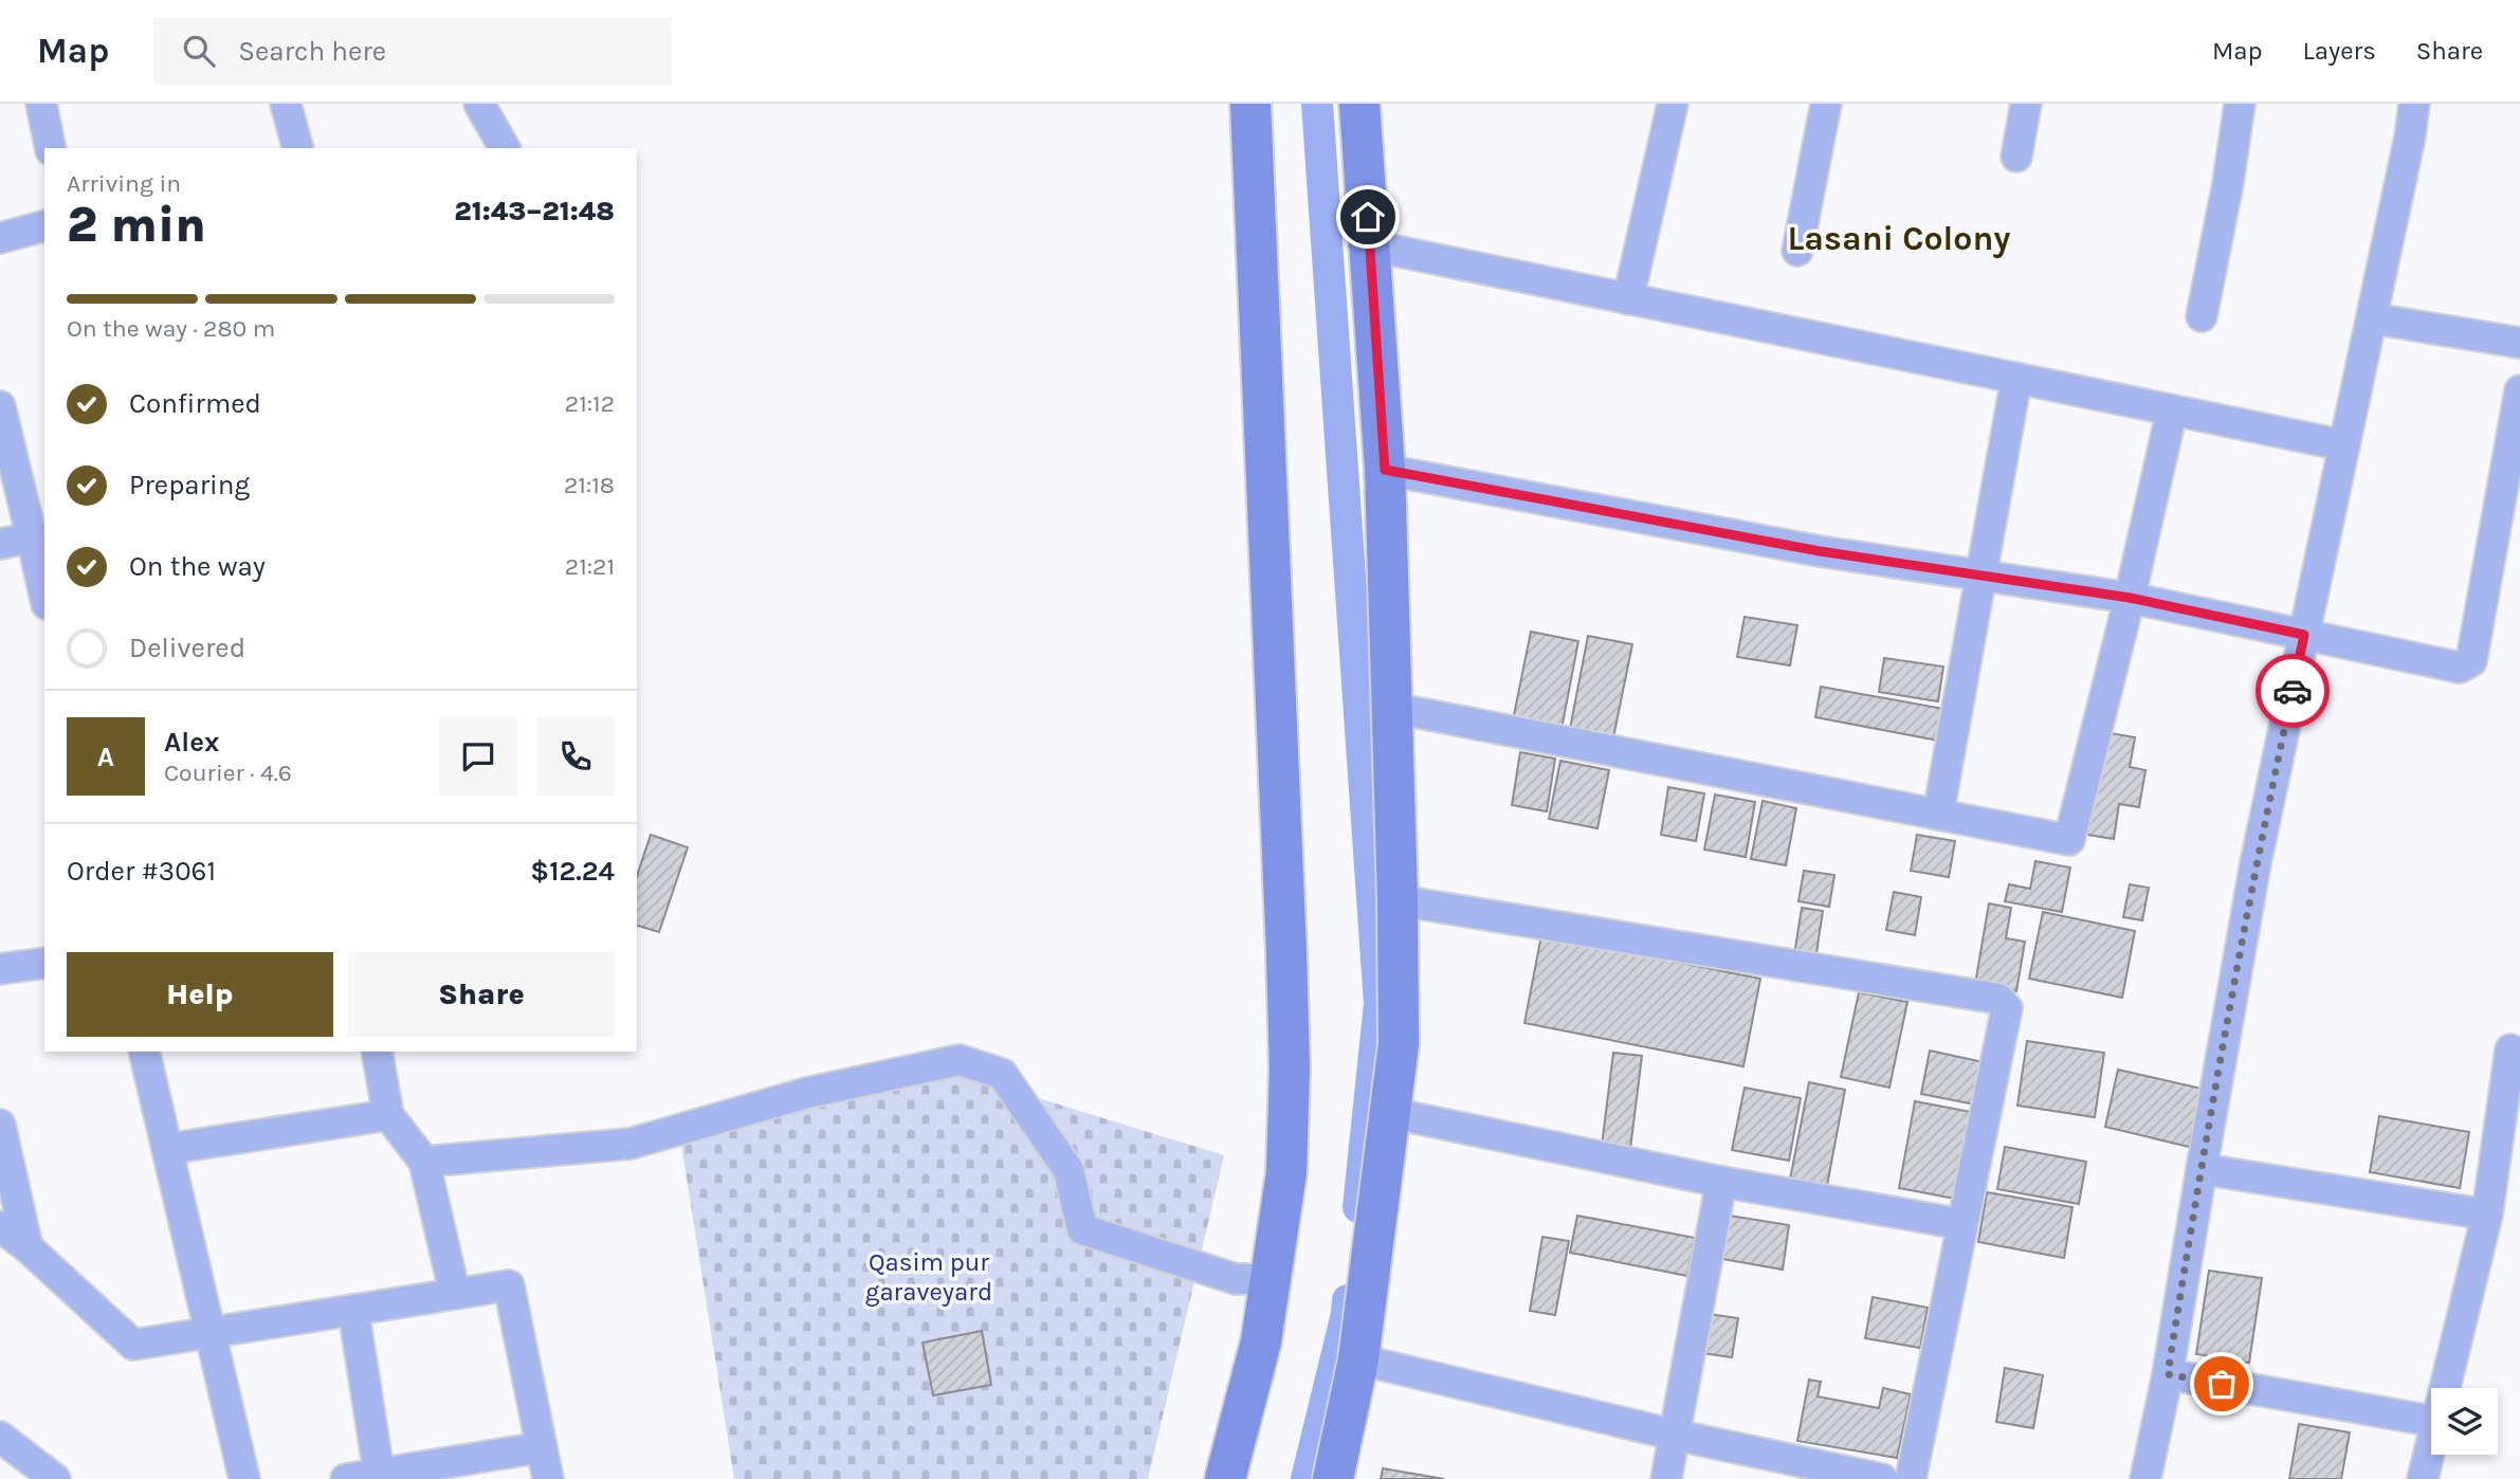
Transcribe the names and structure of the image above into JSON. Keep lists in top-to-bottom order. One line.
{"districts":["Lasani Colony"],"parks":["Qasim pur garaveyard"],"page":{"header":"Map","search":"Search here","nav":["Map","Layers","Share"],"heading":["2 min","Arriving in","21:43–21:48"],"panel":["Alex","Courier · 4.6","Order #3061","$12.24"],"bar":"On the way · 280 m","list":[["Confirmed","21:12"],["Preparing","21:18"],["On the way","21:21"],"Delivered"],"round":"A","buttons":["Help","Share"]}}
